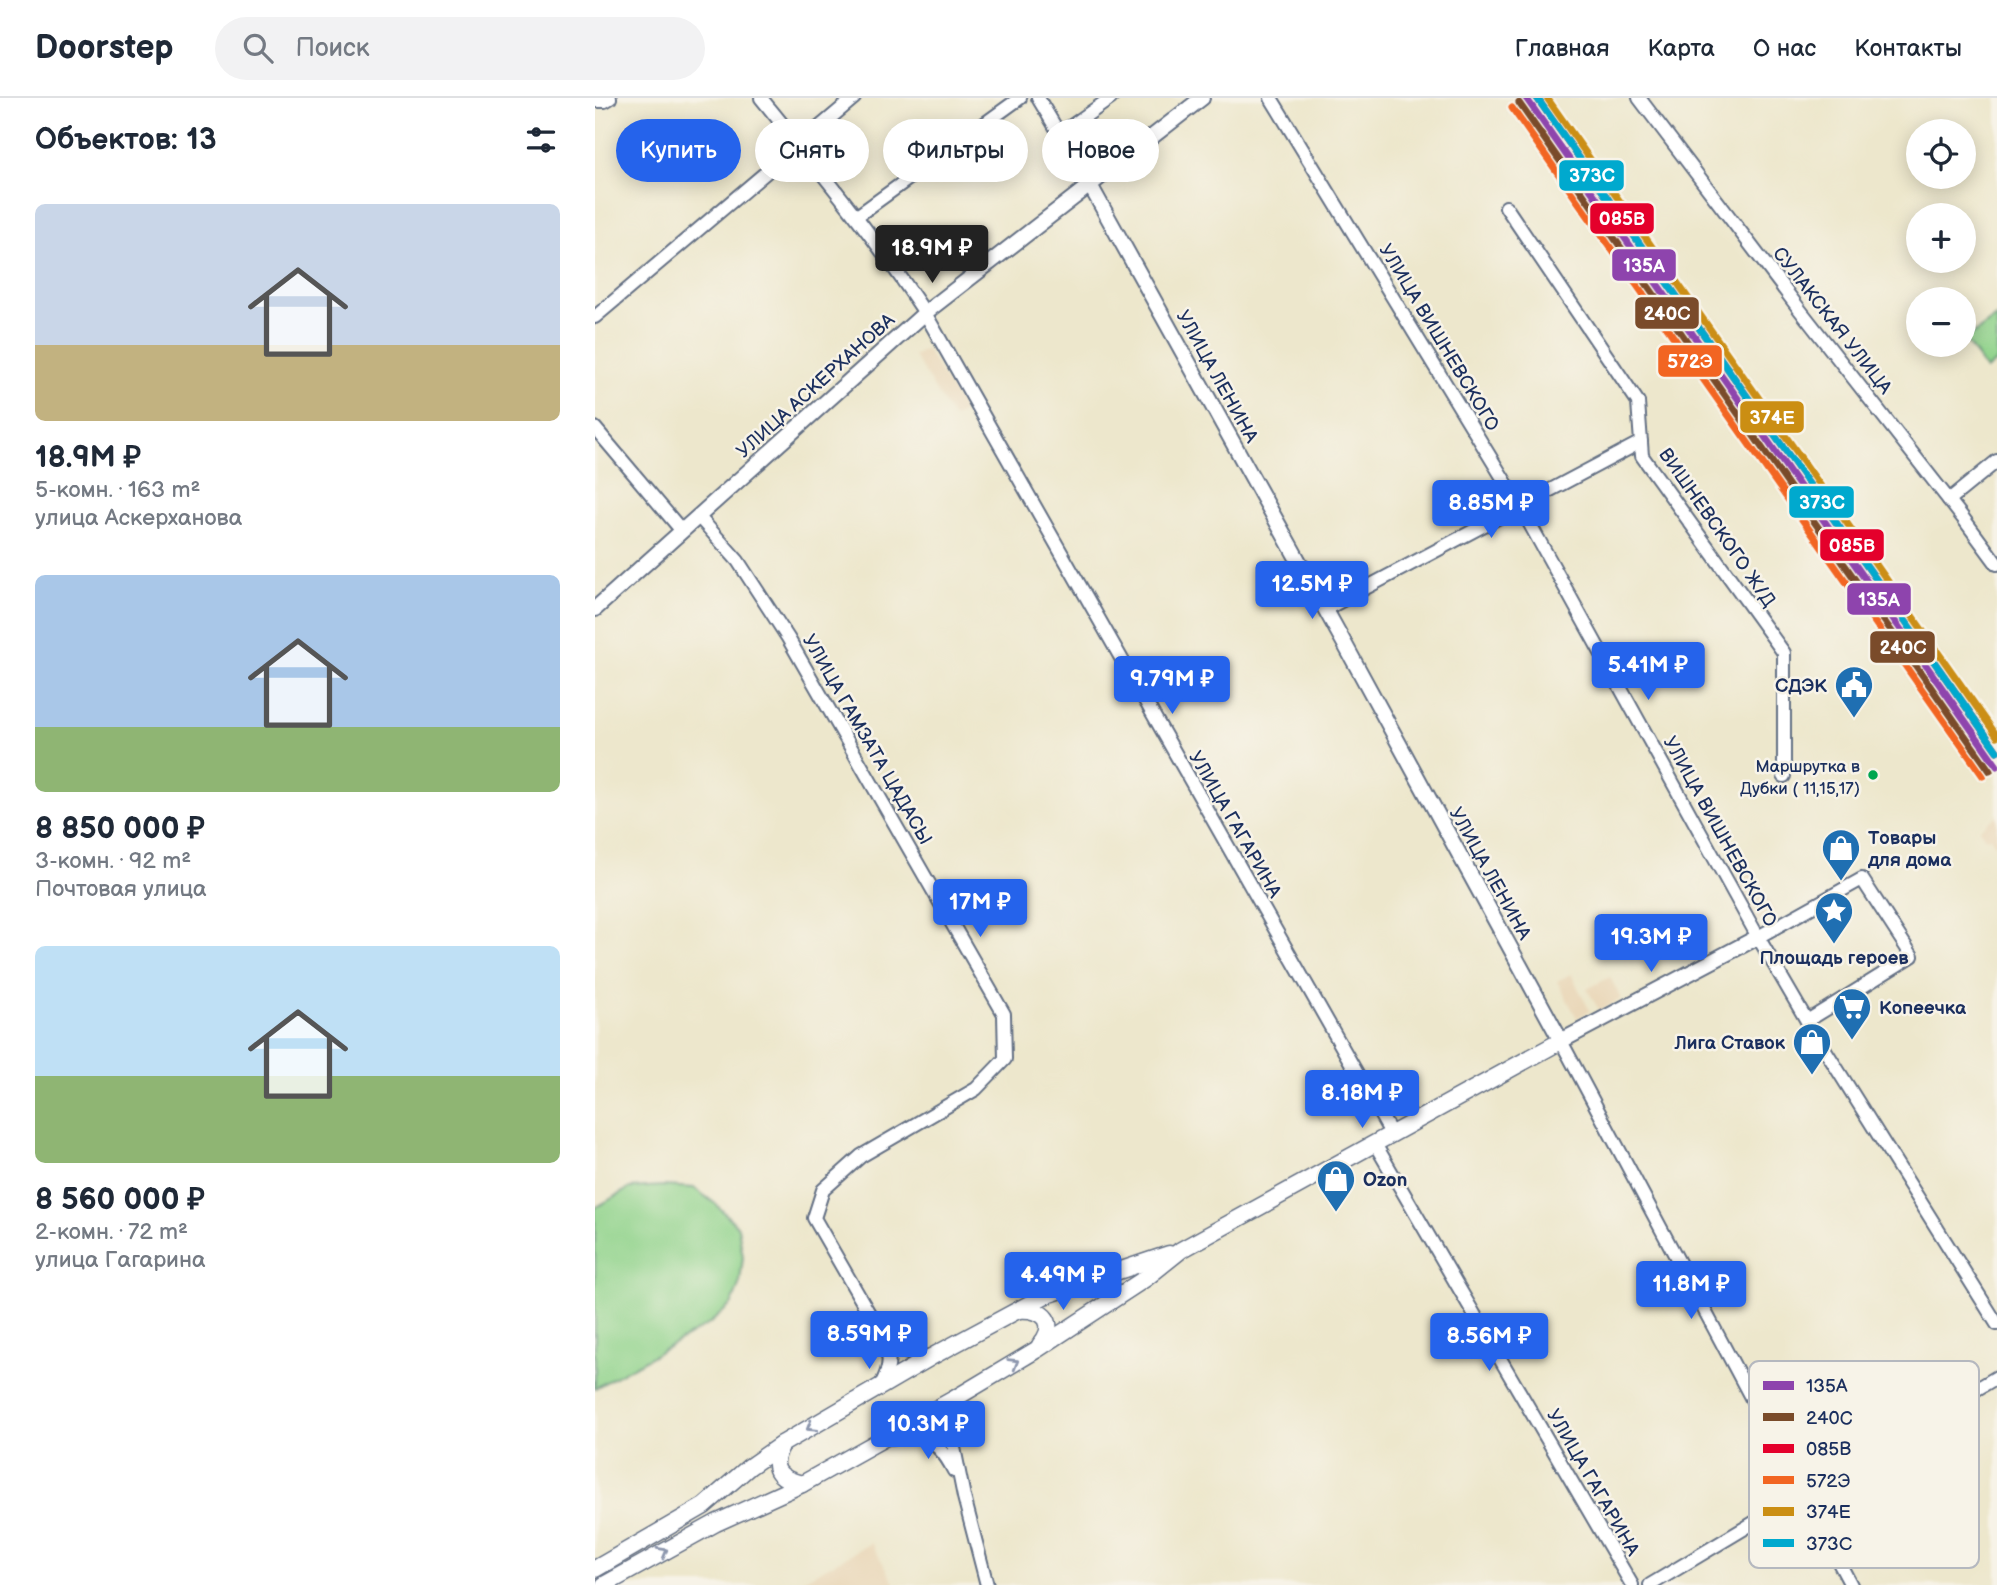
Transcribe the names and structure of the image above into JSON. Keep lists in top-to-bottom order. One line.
{"streets":{"street":["СУЛАКСКАЯ УЛИЦА","УЛИЦА ВИШНЕВСКОГО","УЛИЦА ЛЕНИНА","УЛИЦА АСКЕРХАНОВА","ВИШНЕВСКОГО Ж/Д","УЛИЦА ГАМЗАТА ЦАДАСЫ","УЛИЦА ГАГАРИНА"]},"crossings":[["УЛИЦА ЛЕНИНА","УЛИЦА АСКЕРХАНОВА"],["УЛИЦА АСКЕРХАНОВА","УЛИЦА ГАМЗАТА ЦАДАСЫ"],["УЛИЦА АСКЕРХАНОВА","УЛИЦА ГАГАРИНА"]],"places":{"public building":["СДЭК"],"other":["Маршрутка в Дубки ( 11,15,17)"],"shop":["Товары для дома","Лига Ставок","Ozon"],"place":["Площадь героев"],"supermarket":["Копеечка"]},"lines":["transit line 135А","transit line 085В","transit line 374Е","transit line 373C","transit line 240С","transit line 572Э"],"legend":["135А","240С","085В","572Э","374Е","373C"],"page":{"header":"Doorstep","search":"Поиск","nav":["Главная","Карта","О нас","Контакты"],"heading":"Объектов: 13","map_buttons":["+","−"],"chip":["Купить","Снять","Фильтры","Новое"],"list":[{"name":"18.9M ₽","note":"5-комн. · 163 m² · улица Аскерханова"},{"name":"8 850 000 ₽","note":"3-комн. · 92 m² · Почтовая улица"},{"name":"8 560 000 ₽","note":"2-комн. · 72 m² · улица Гагарина"}],"price":["18.9M ₽","8.85M ₽","12.5M ₽","5.41M ₽","9.79M ₽","17M ₽","19.3M ₽","8.18M ₽","4.49M ₽","11.8M ₽","8.59M ₽","8.56M ₽","10.3M ₽"]}}
